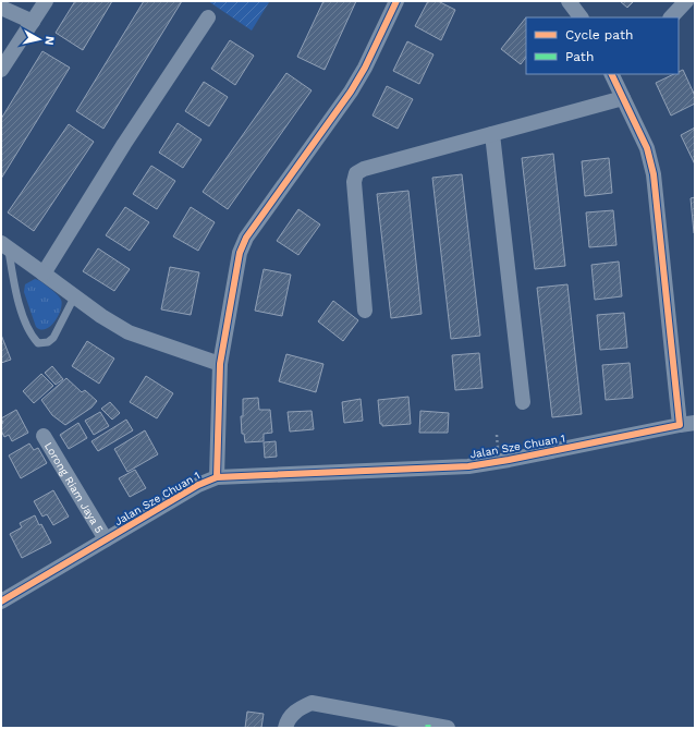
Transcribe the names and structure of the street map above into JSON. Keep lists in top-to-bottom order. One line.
{"streets":{"street":["Jalan Sze Chuan 1","Lorong Riam Jaya 5"]},"crossings":[["Jalan Sze Chuan 1","Lorong Riam Jaya 5"]],"legend":["Cycle path","Path"],"north":"right"}
